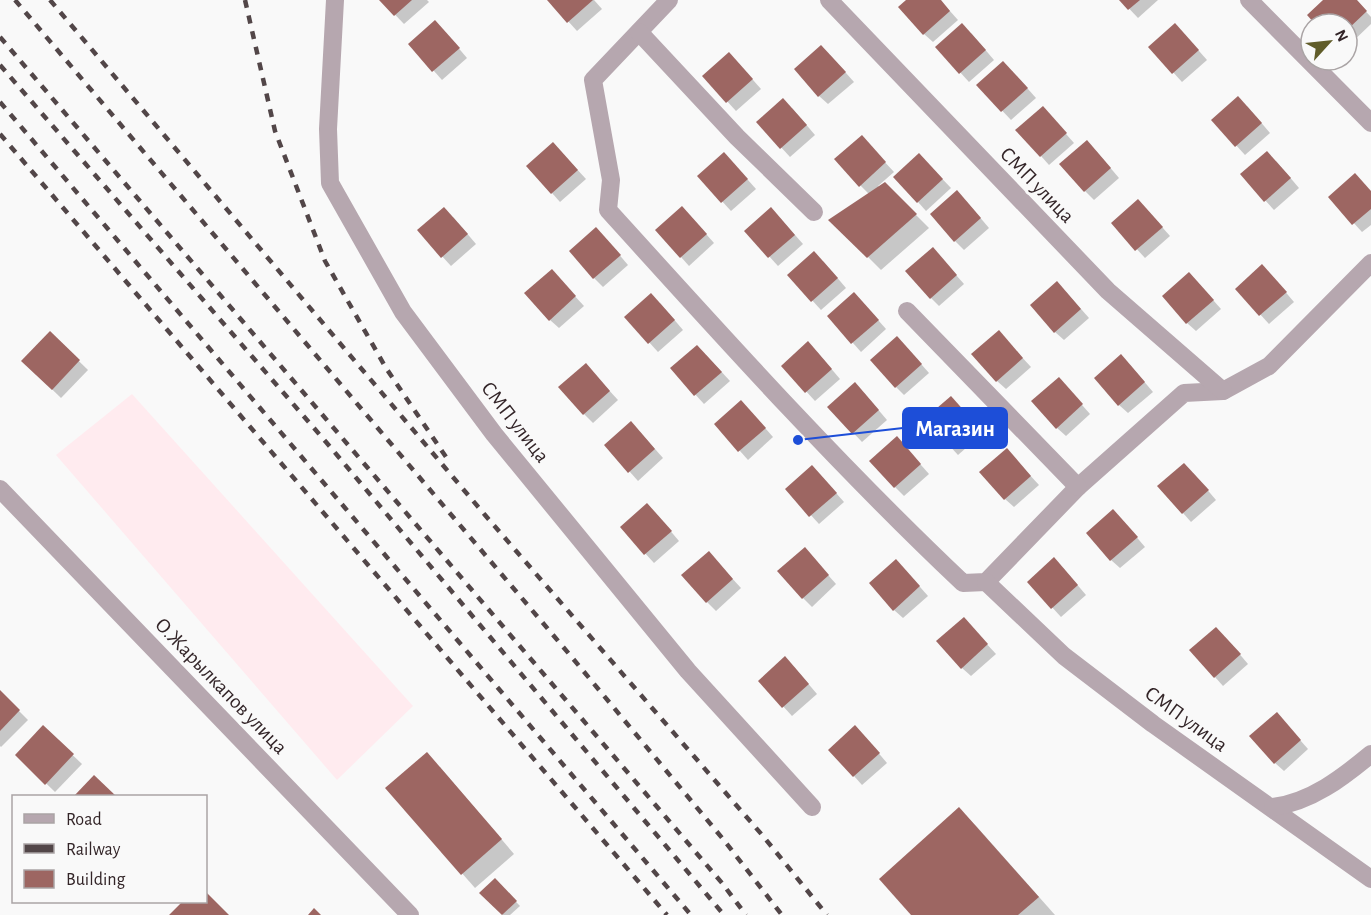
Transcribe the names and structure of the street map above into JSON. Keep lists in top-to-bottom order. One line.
{"streets":{"street":["СМП улица","О.Жарылкапов улица"]},"places":["Магазин"],"legend":["Road","Railway","Building"],"north":"top right"}
